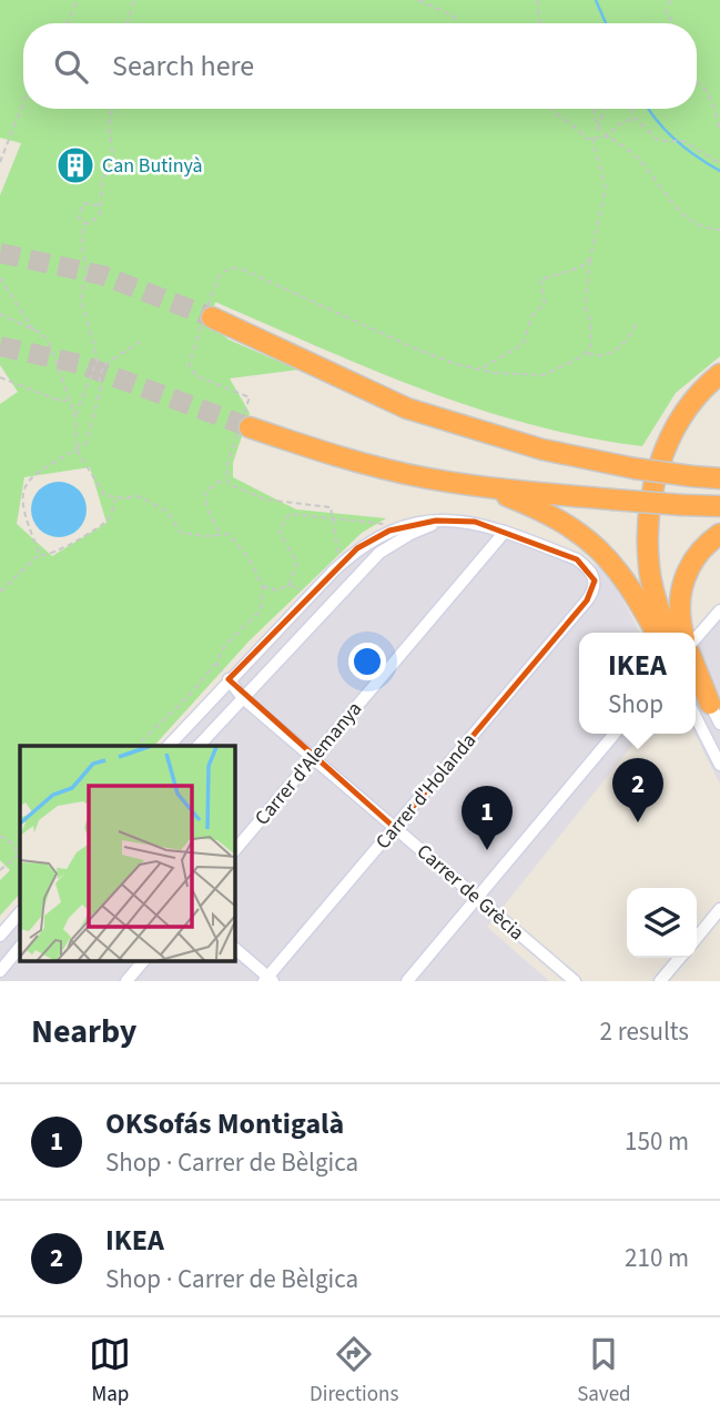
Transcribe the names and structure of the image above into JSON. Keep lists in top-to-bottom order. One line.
{"streets":{"street":["Carrer d'Alemanya","Carrer d'Holanda","Carrer de Grècia"]},"crossings":[["Carrer d'Alemanya","Carrer d'Holanda"],["Carrer d'Alemanya","Carrer de Grècia"],["Carrer d'Holanda","Carrer de Grècia"]],"places":{"building":["Can Butinyà"]},"page":{"search":"Search here","popup":["IKEA","Shop"],"pins":["2","1"],"heading":["Nearby","2 results"],"list":[{"mark":"1","name":"OKSofás Montigalà","note":"Shop · Carrer de Bèlgica","value":"150 m"},{"mark":"2","name":"IKEA","note":"Shop · Carrer de Bèlgica","value":"210 m"}],"nav":["Map","Directions","Saved"]}}
